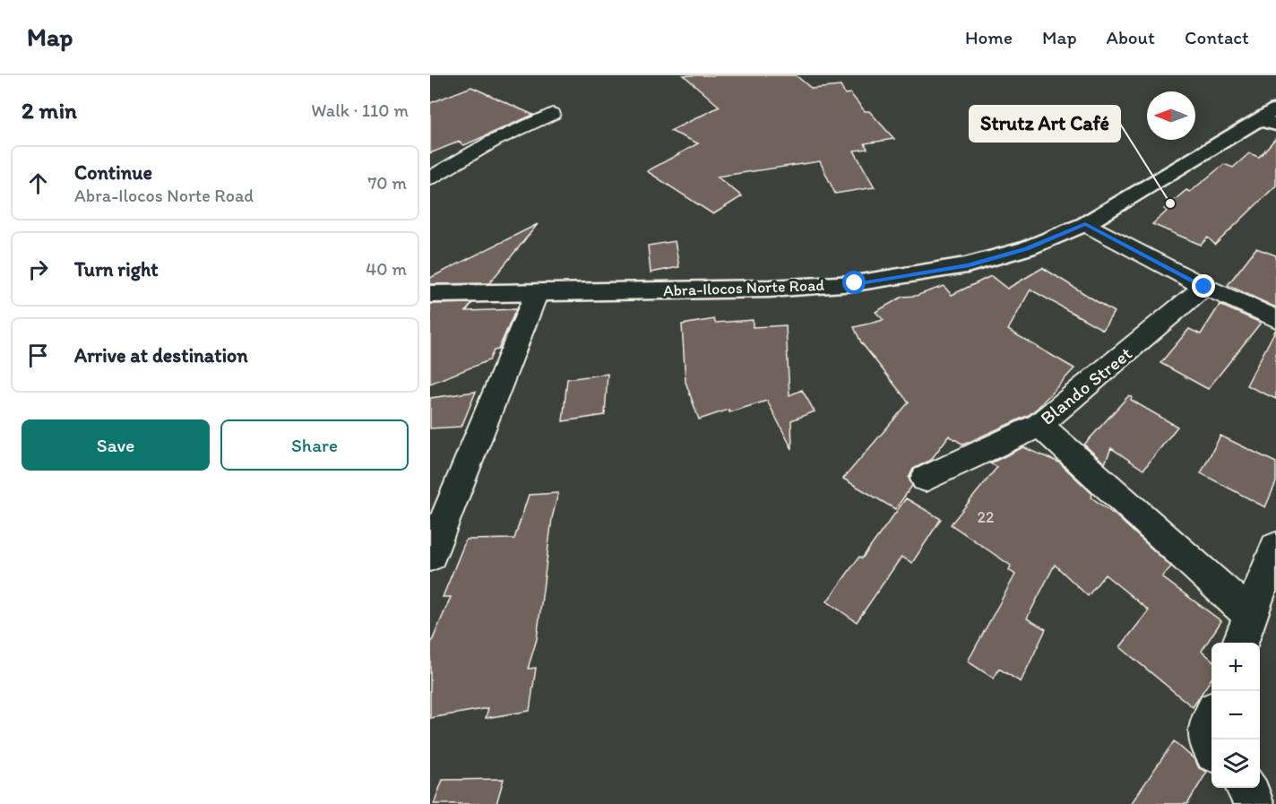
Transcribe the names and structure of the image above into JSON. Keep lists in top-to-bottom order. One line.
{"streets":{"main road":["Abra-Ilocos Norte Road"],"street":["Blando Street"]},"places":["Strutz Art Café"],"house_numbers":["22"],"north":"left","page":{"header":"Map","nav":["Home","Map","About","Contact"],"heading":["2 min","Walk · 110 m"],"list":[["Continue","Abra-Ilocos Norte Road","70 m"],["Turn right","40 m"],"Arrive at destination"],"buttons":["Save","Share"],"map_buttons":["+","−"]}}
